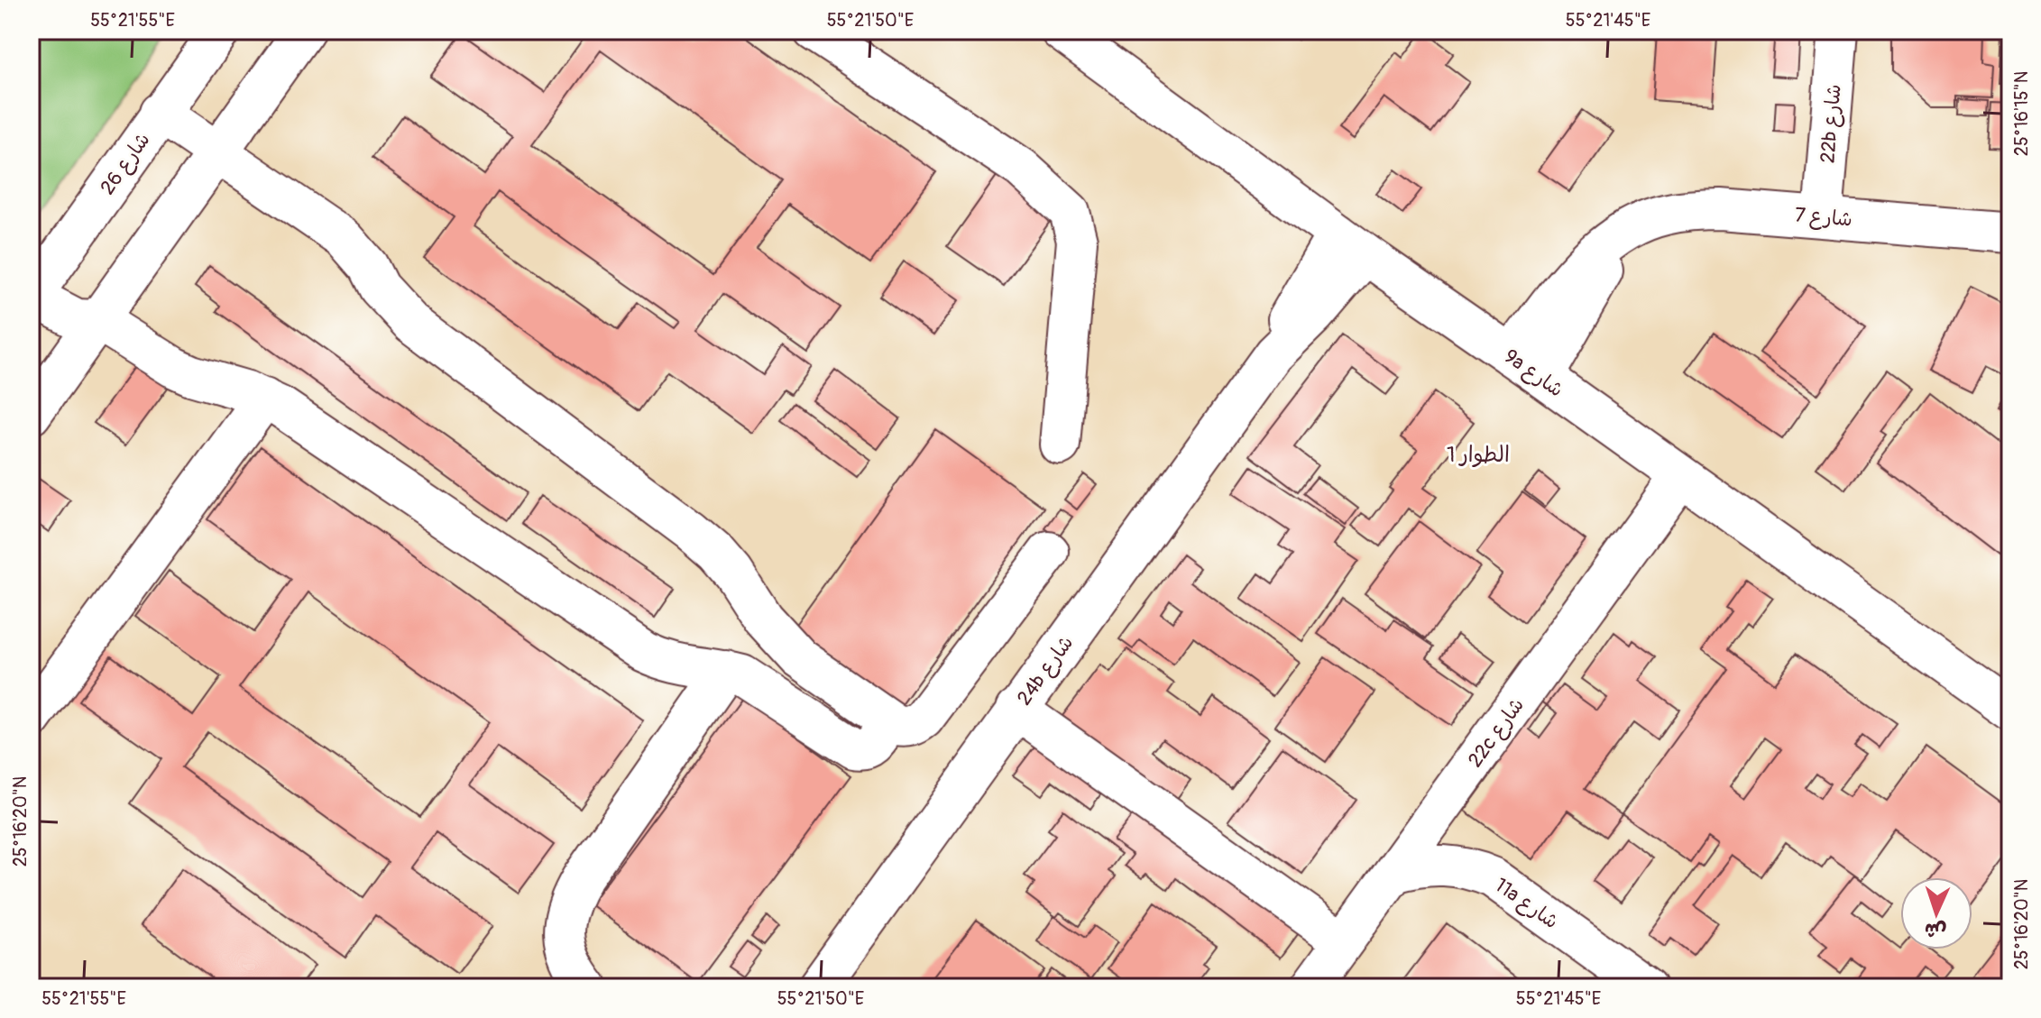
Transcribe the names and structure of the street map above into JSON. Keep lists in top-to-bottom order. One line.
{"streets":{"street":["22b شارع","شارع 26","شارع 7","9a شارع","24b شارع","22c شارع","11a شارع"]},"crossings":[["22b شارع","شارع 7"],["شارع 7","9a شارع"],["9a شارع","24b شارع"],["9a شارع","22c شارع"],["22c شارع","11a شارع"]],"districts":["الطوار 1"],"north":"bottom","coordinates":["55°21'55\"E","55°21'50\"E","55°21'45\"E","25°16'15\"N","25°16'20\"N"]}
